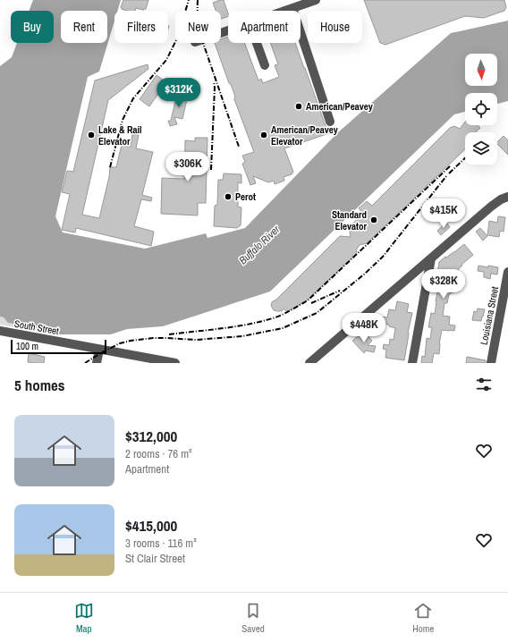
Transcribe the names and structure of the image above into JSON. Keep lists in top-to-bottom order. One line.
{"streets":{"street":["Louisiana Street","South Street"]},"water":["Buffalo River"],"places":["American/Peavey","Lake & Rail Elevator","American/Peavey Elevator","Perot","Standard Elevator"],"scale_bar":"100 m","north":"bottom","page":{"chip":["Buy","Rent","Filters","New","Apartment","House"],"price":["$312K","$306K","$415K","$328K","$448K"],"scale":"100 m","heading":"5 homes","list":[{"name":"$312,000","note":"2 rooms · 76 m² · Apartment"},{"name":"$415,000","note":"3 rooms · 116 m² · St Clair Street"}],"tabs":["Map","Saved","Home"]}}
